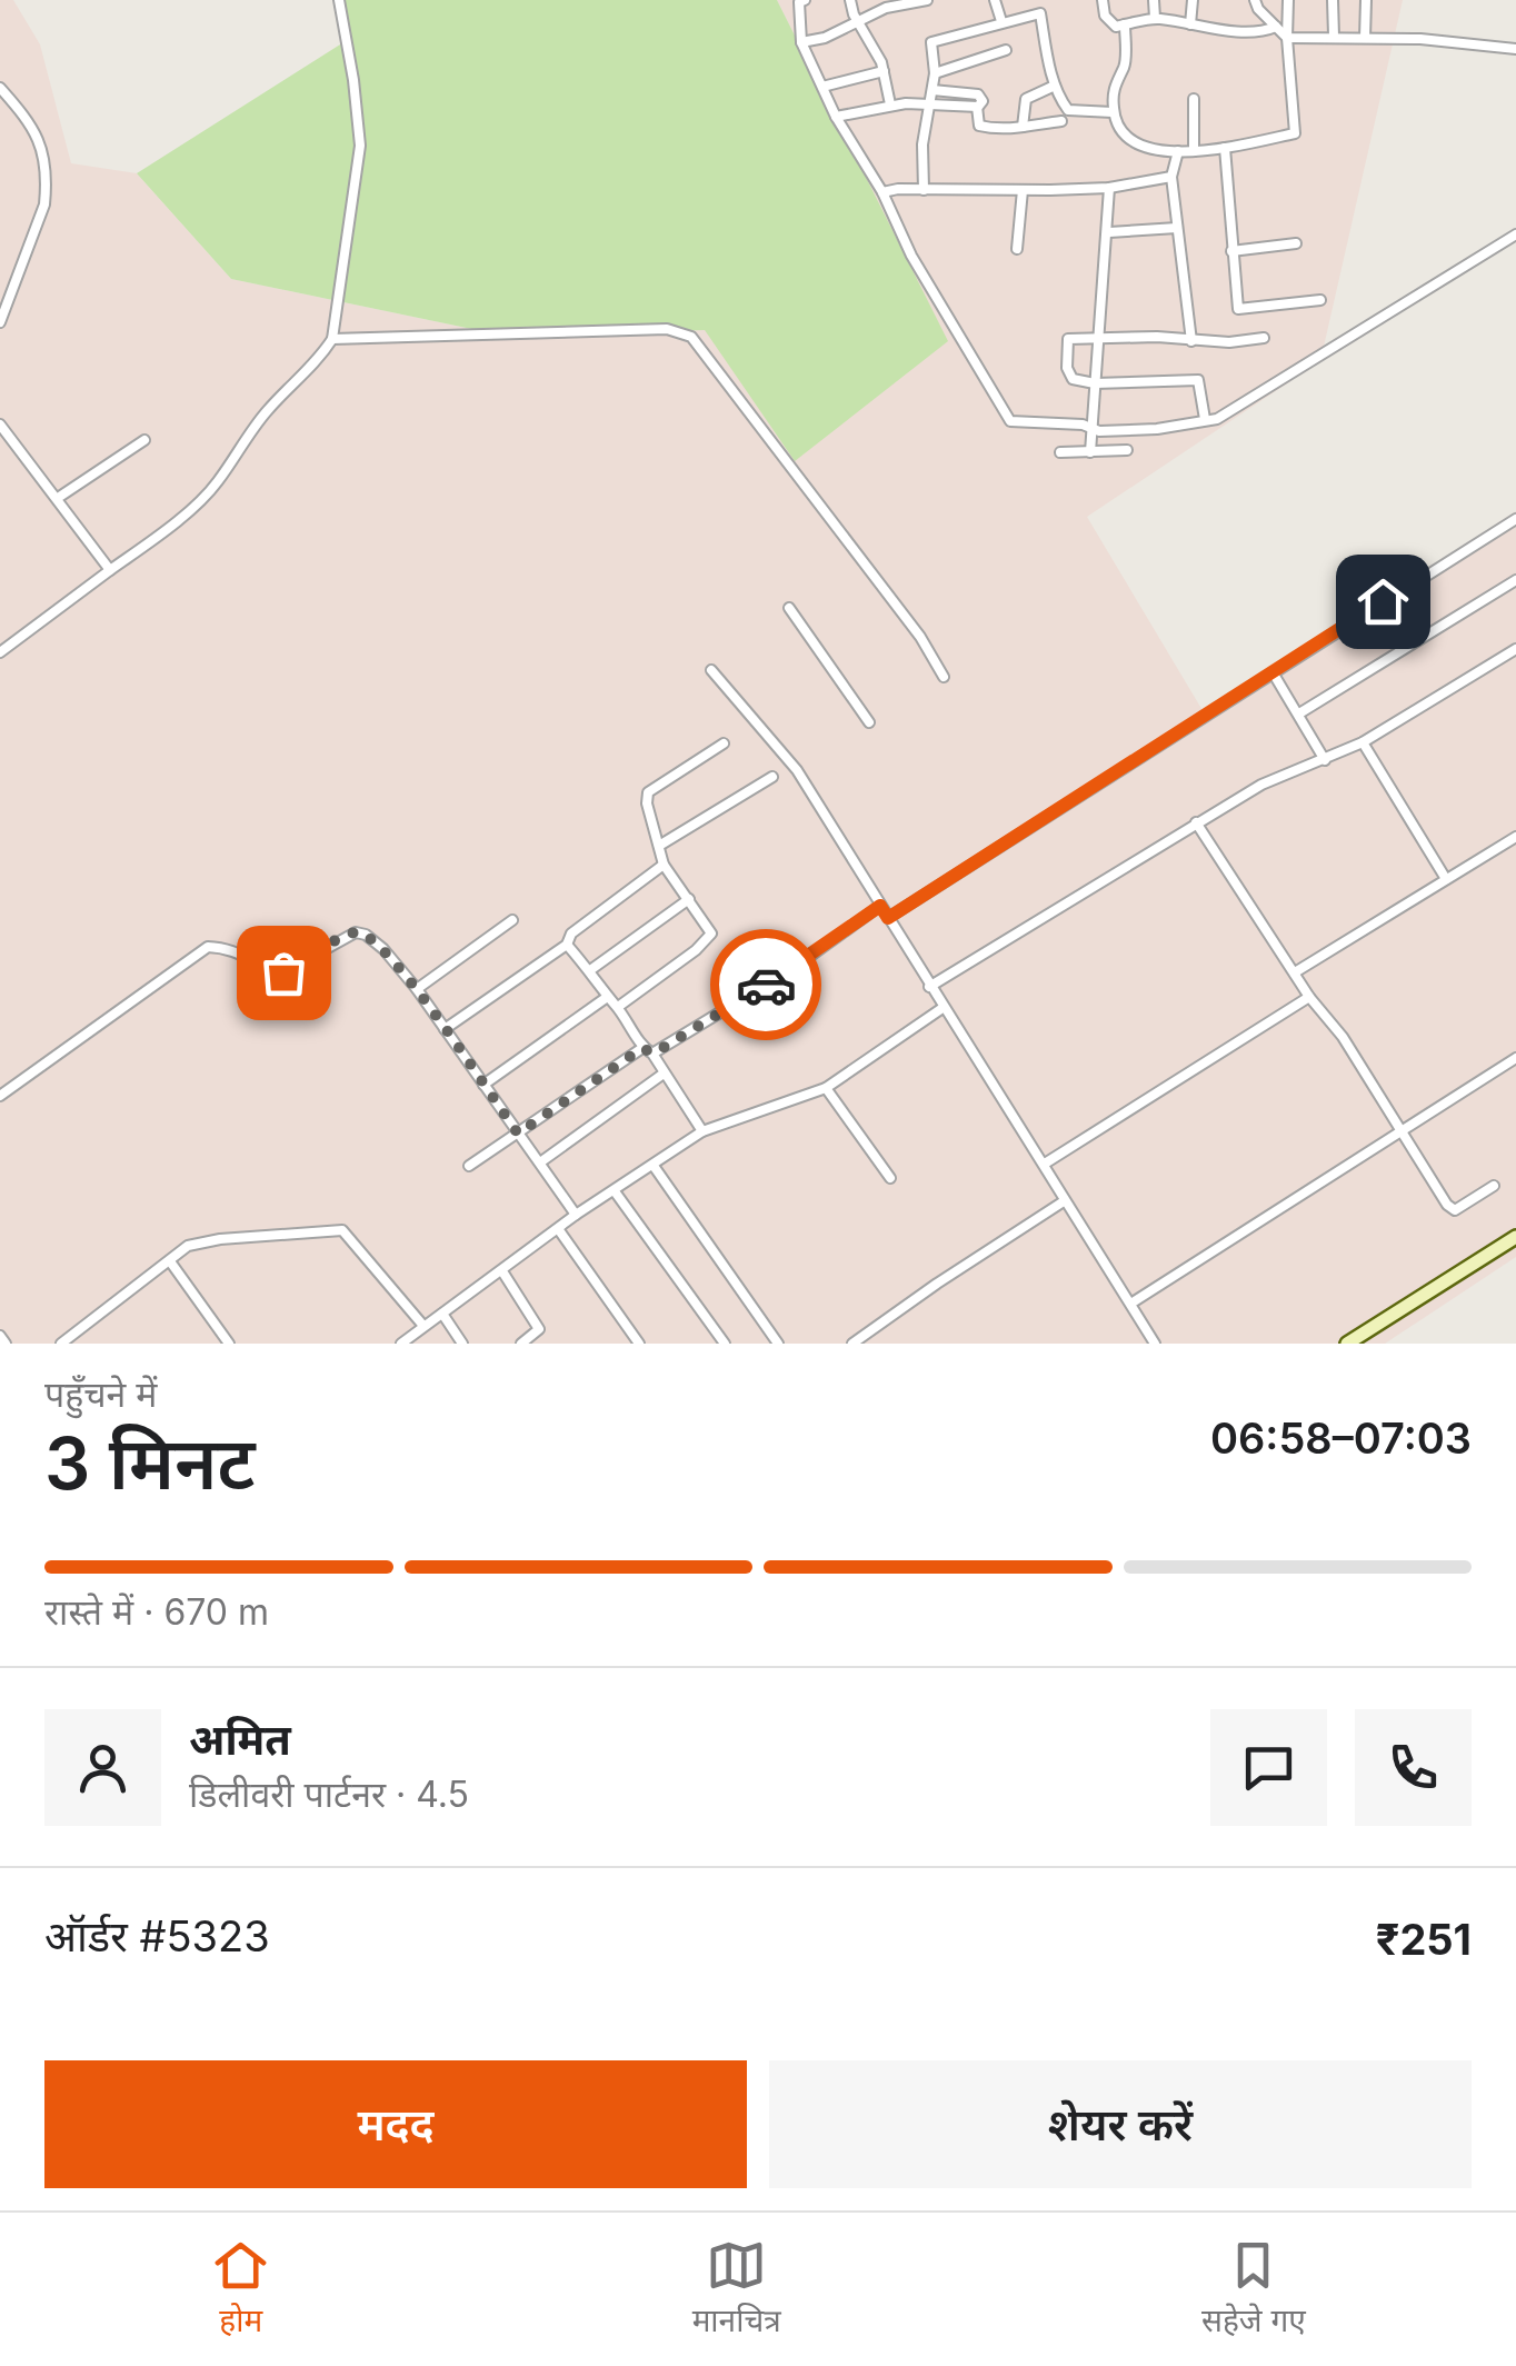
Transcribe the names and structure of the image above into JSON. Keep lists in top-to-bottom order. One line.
{"page":{"heading":["3 मिनट","पहुँचने में","06:58–07:03"],"panel":["अमित","डिलीवरी पार्टनर · 4.5","ऑर्डर #5323","₹251"],"bar":"रास्ते में · 670 m","buttons":["मदद","शेयर करें"],"tabs":["होम","मानचित्र","सहेजे गए"]}}
